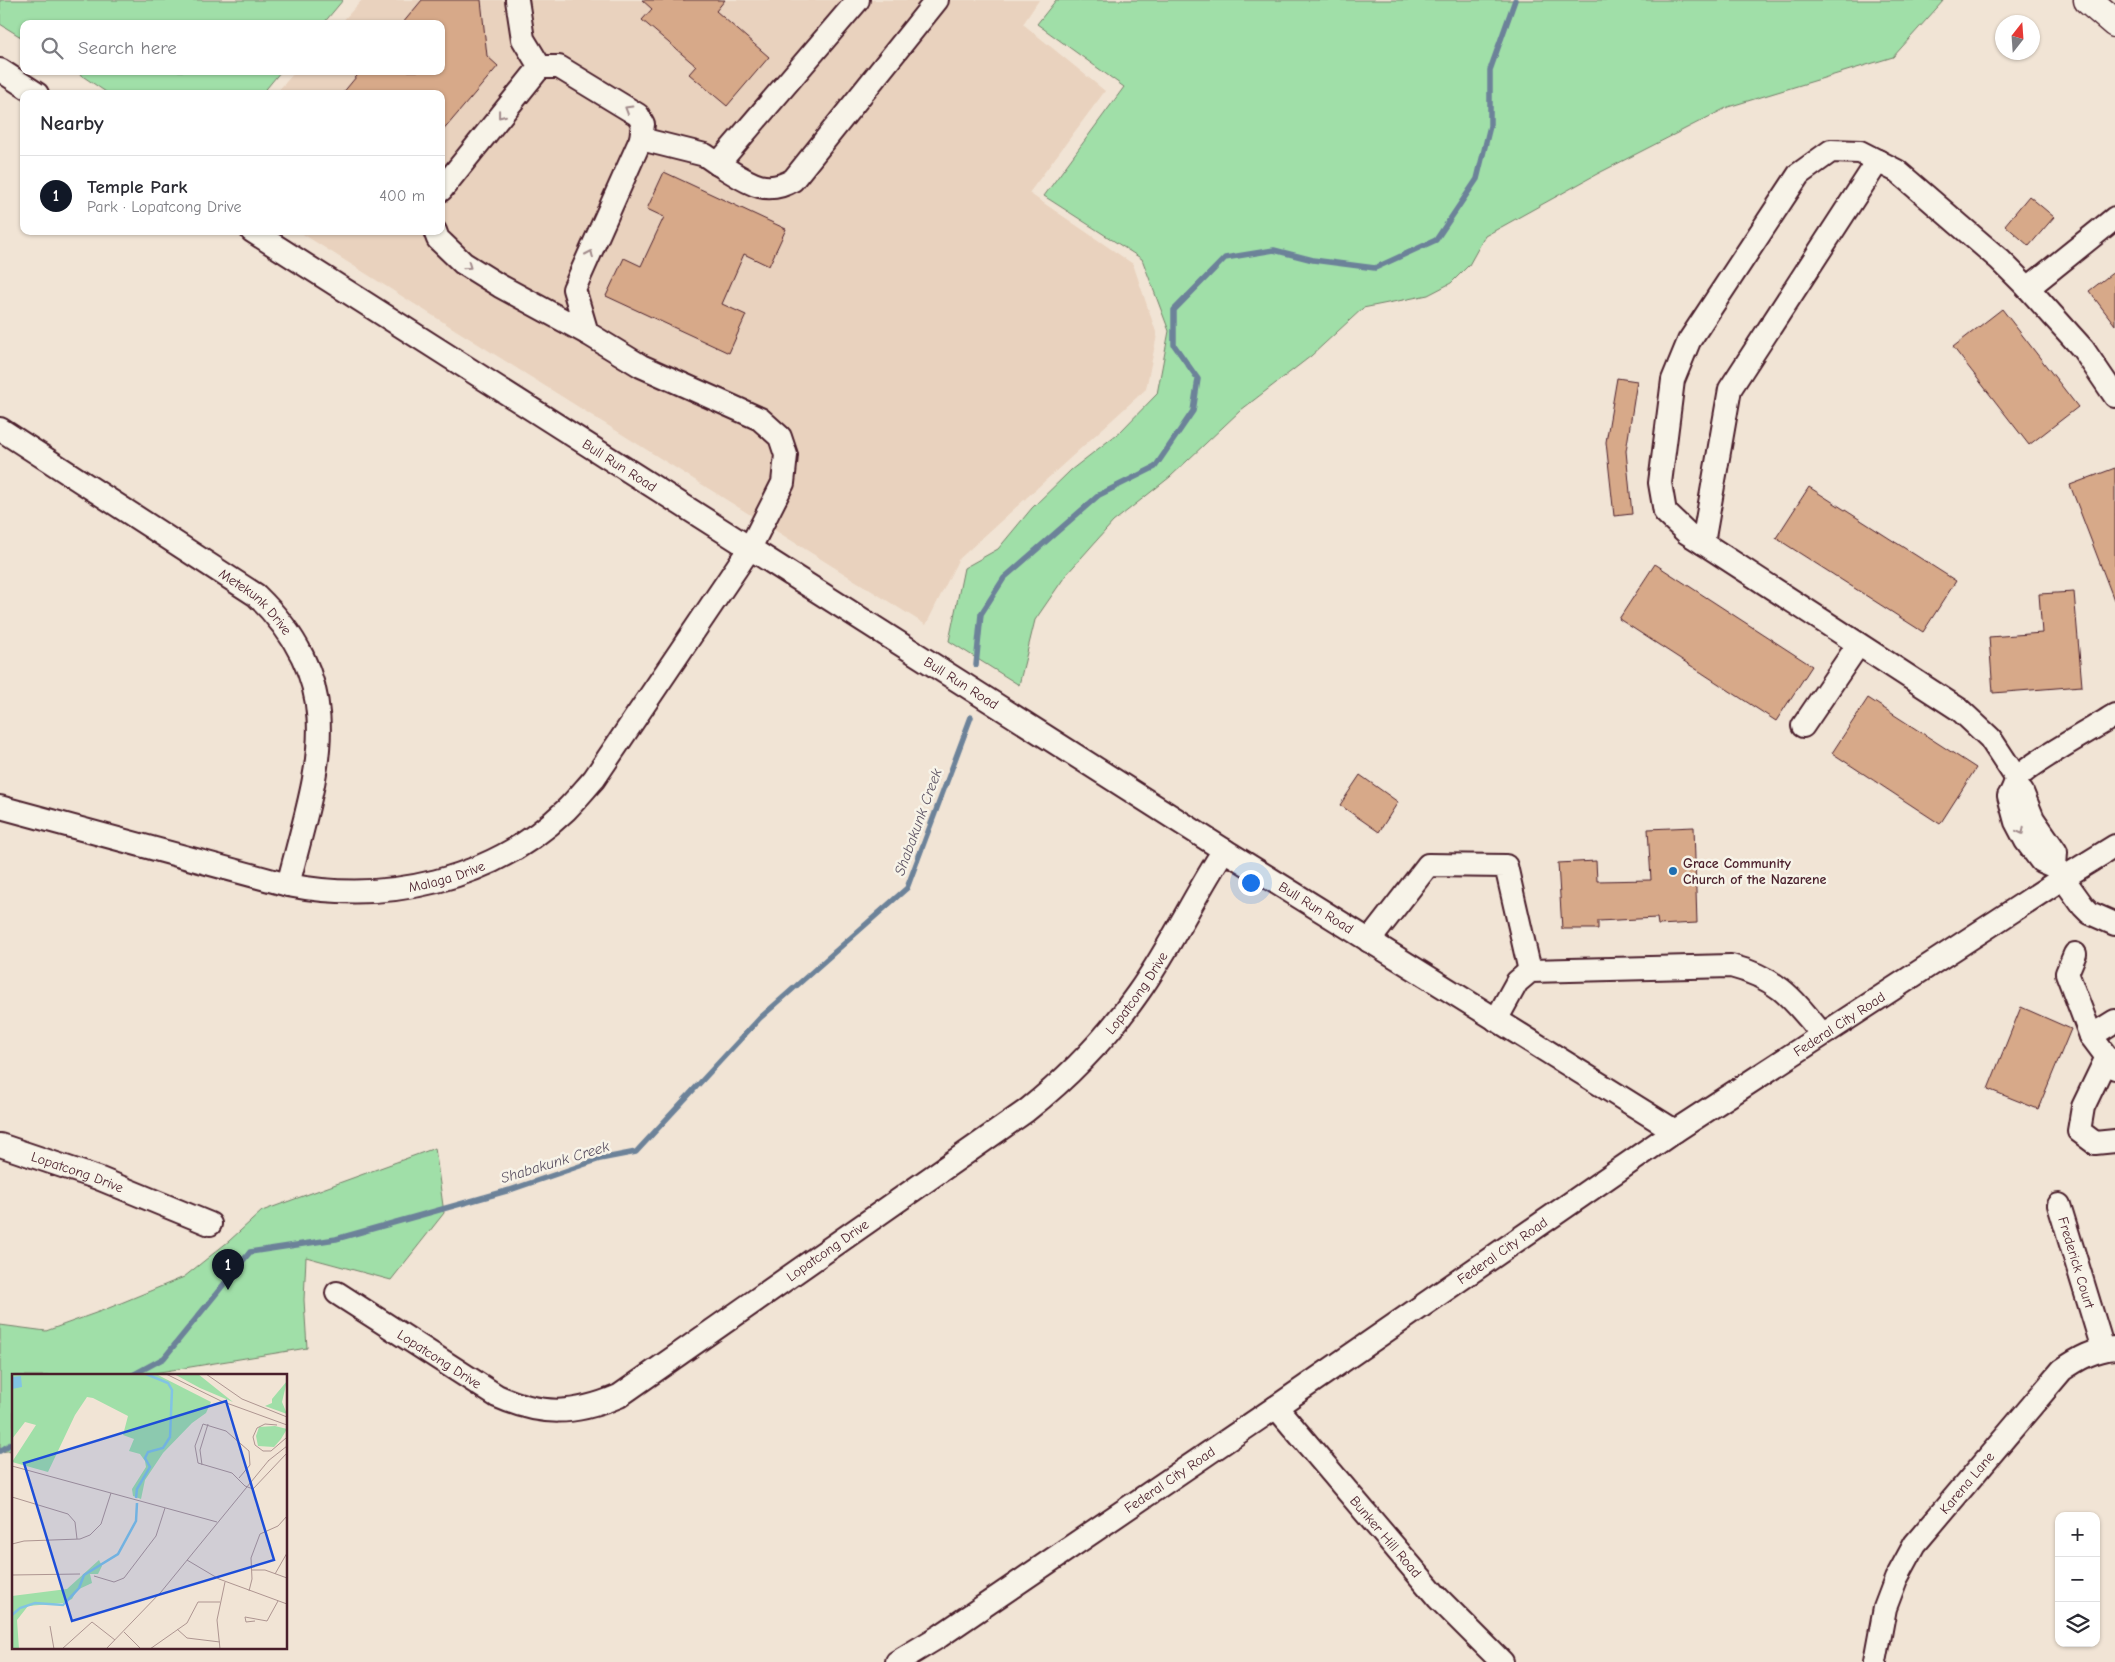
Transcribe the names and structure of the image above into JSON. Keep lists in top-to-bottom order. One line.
{"streets":{"street":["Bull Run Road","Metekunk Drive","Malaga Drive","Lopatcong Drive","Federal City Road","Frederick Court","Karena Lane","Bunker Hill Road"]},"crossings":[["Bull Run Road","Malaga Drive"],["Bull Run Road","Lopatcong Drive"],["Bull Run Road","Federal City Road"],["Metekunk Drive","Malaga Drive"],["Federal City Road","Bunker Hill Road"],["Frederick Court","Karena Lane"]],"water":["Shabakunk Creek"],"places":["Grace Community Church of the Nazarene"],"north":"top","page":{"search":"Search here","heading":"Nearby","list":[{"mark":"1","name":"Temple Park","note":"Park · Lopatcong Drive","value":"400 m"}],"pins":"1","map_buttons":["+","−"]}}
